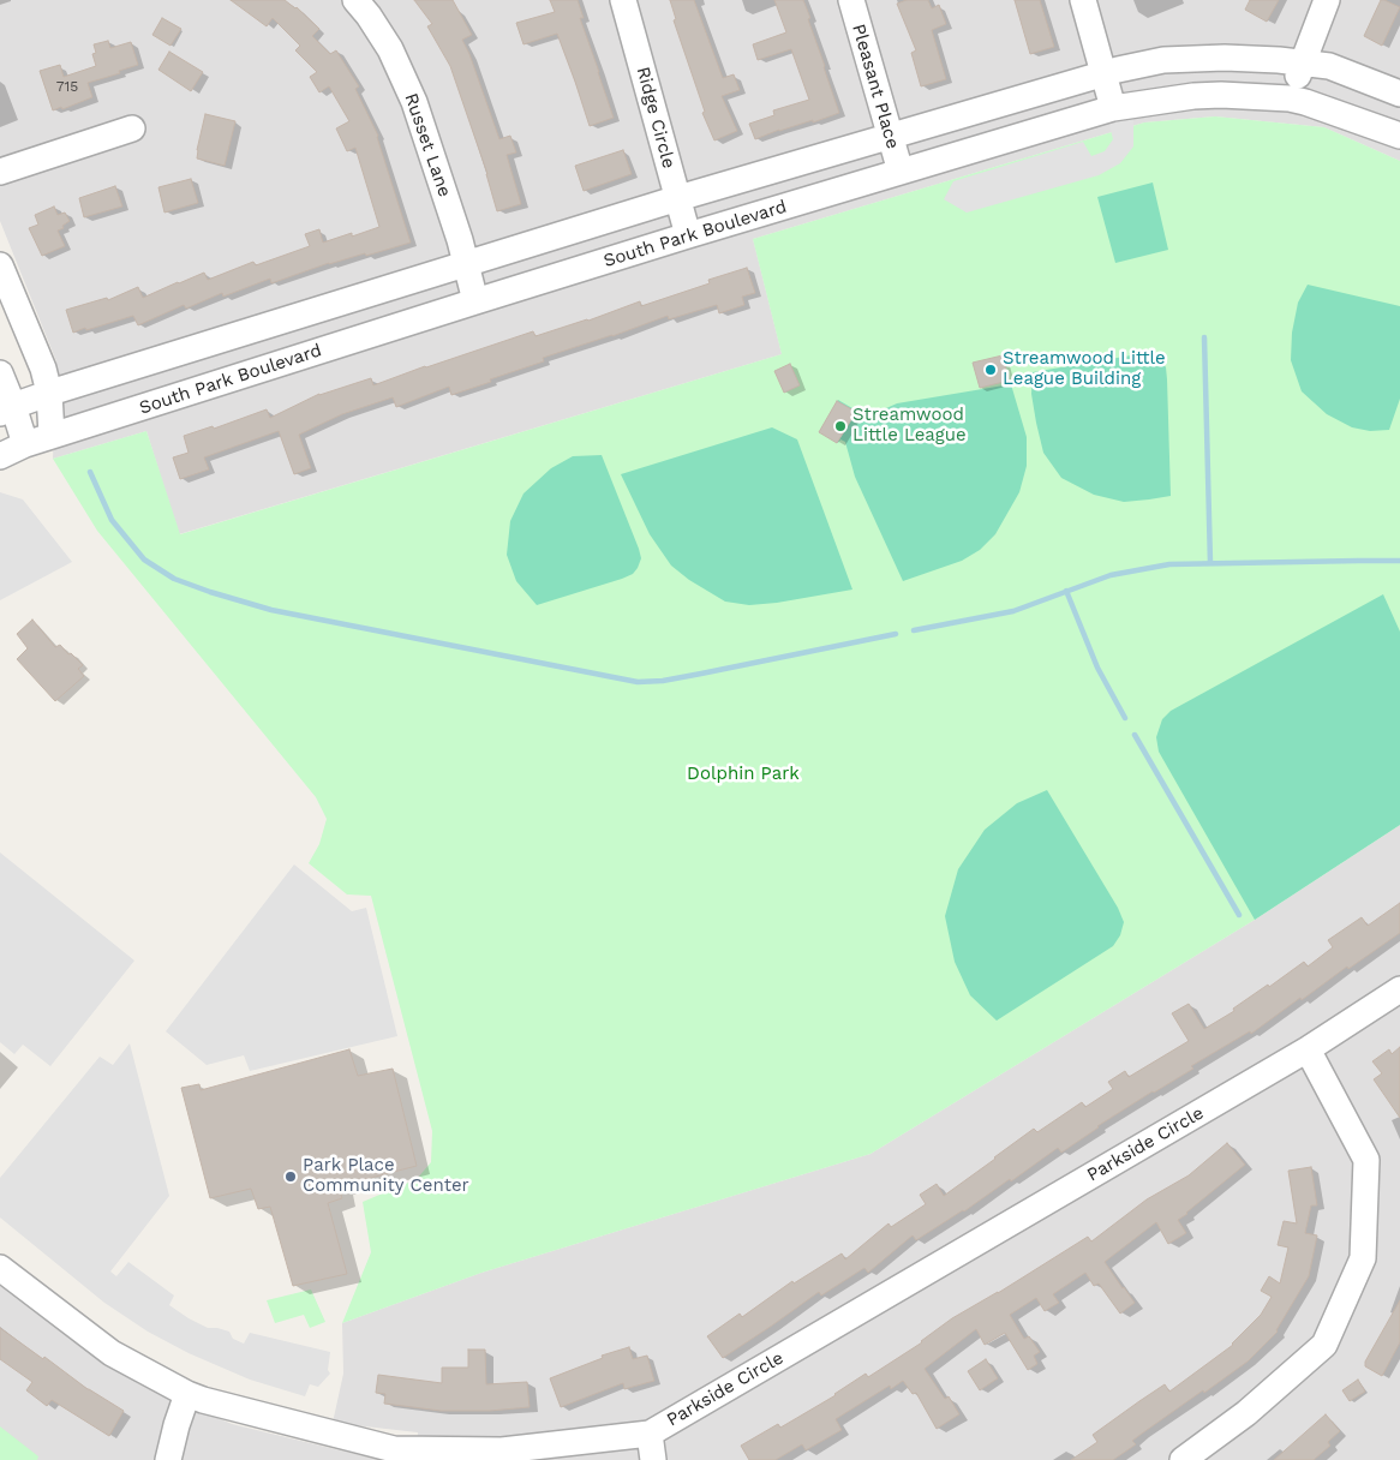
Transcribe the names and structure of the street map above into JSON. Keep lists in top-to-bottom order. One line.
{"streets":{"street":["Pleasant Place","Ridge Circle","Russet Lane","South Park Boulevard","Parkside Circle"]},"crossings":[["Pleasant Place","South Park Boulevard"],["Ridge Circle","South Park Boulevard"],["Russet Lane","South Park Boulevard"]],"parks":["Dolphin Park"],"places":["Streamwood Little League Building","Streamwood Little League","Park Place Community Center"],"house_numbers":["715"]}
